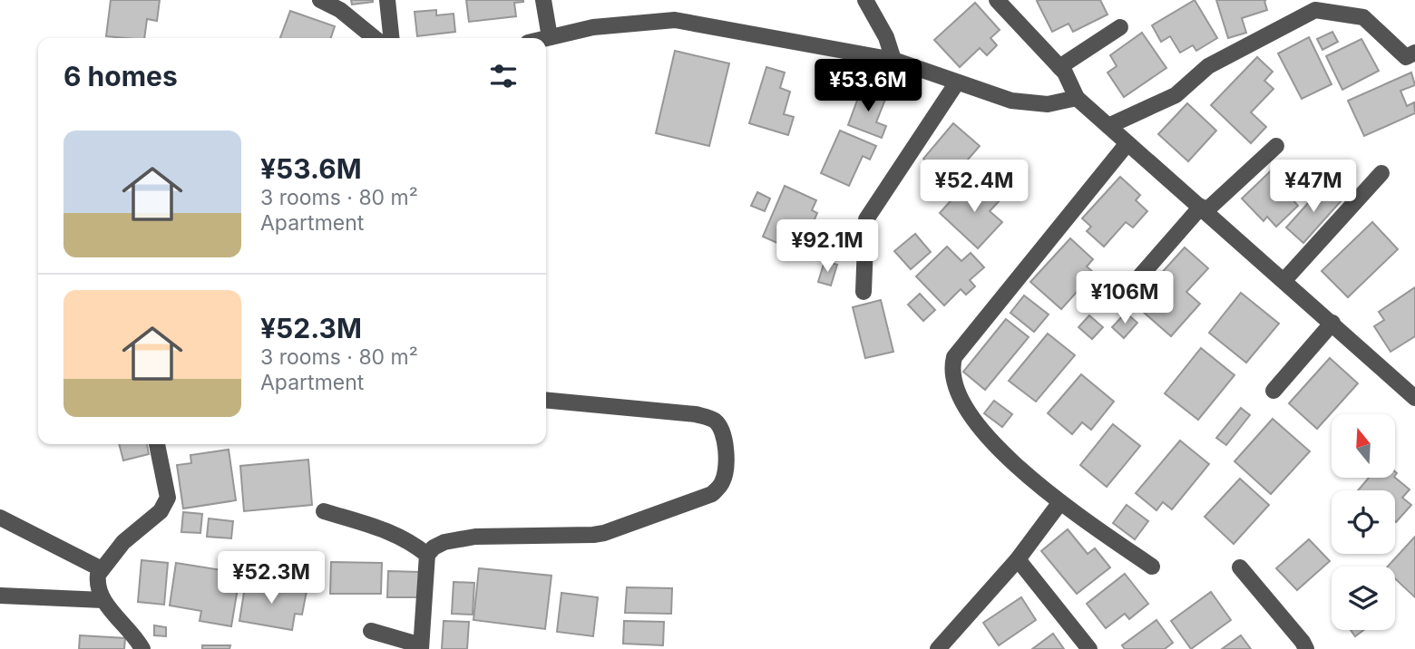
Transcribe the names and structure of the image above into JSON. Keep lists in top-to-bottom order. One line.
{"north":"top","page":{"heading":"6 homes","price":["¥53.6M","¥52.4M","¥47M","¥92.1M","¥106M","¥52.3M"],"list":[{"name":"¥53.6M","note":"3 rooms · 80 m² · Apartment"},{"name":"¥52.3M","note":"3 rooms · 80 m² · Apartment"}]}}
